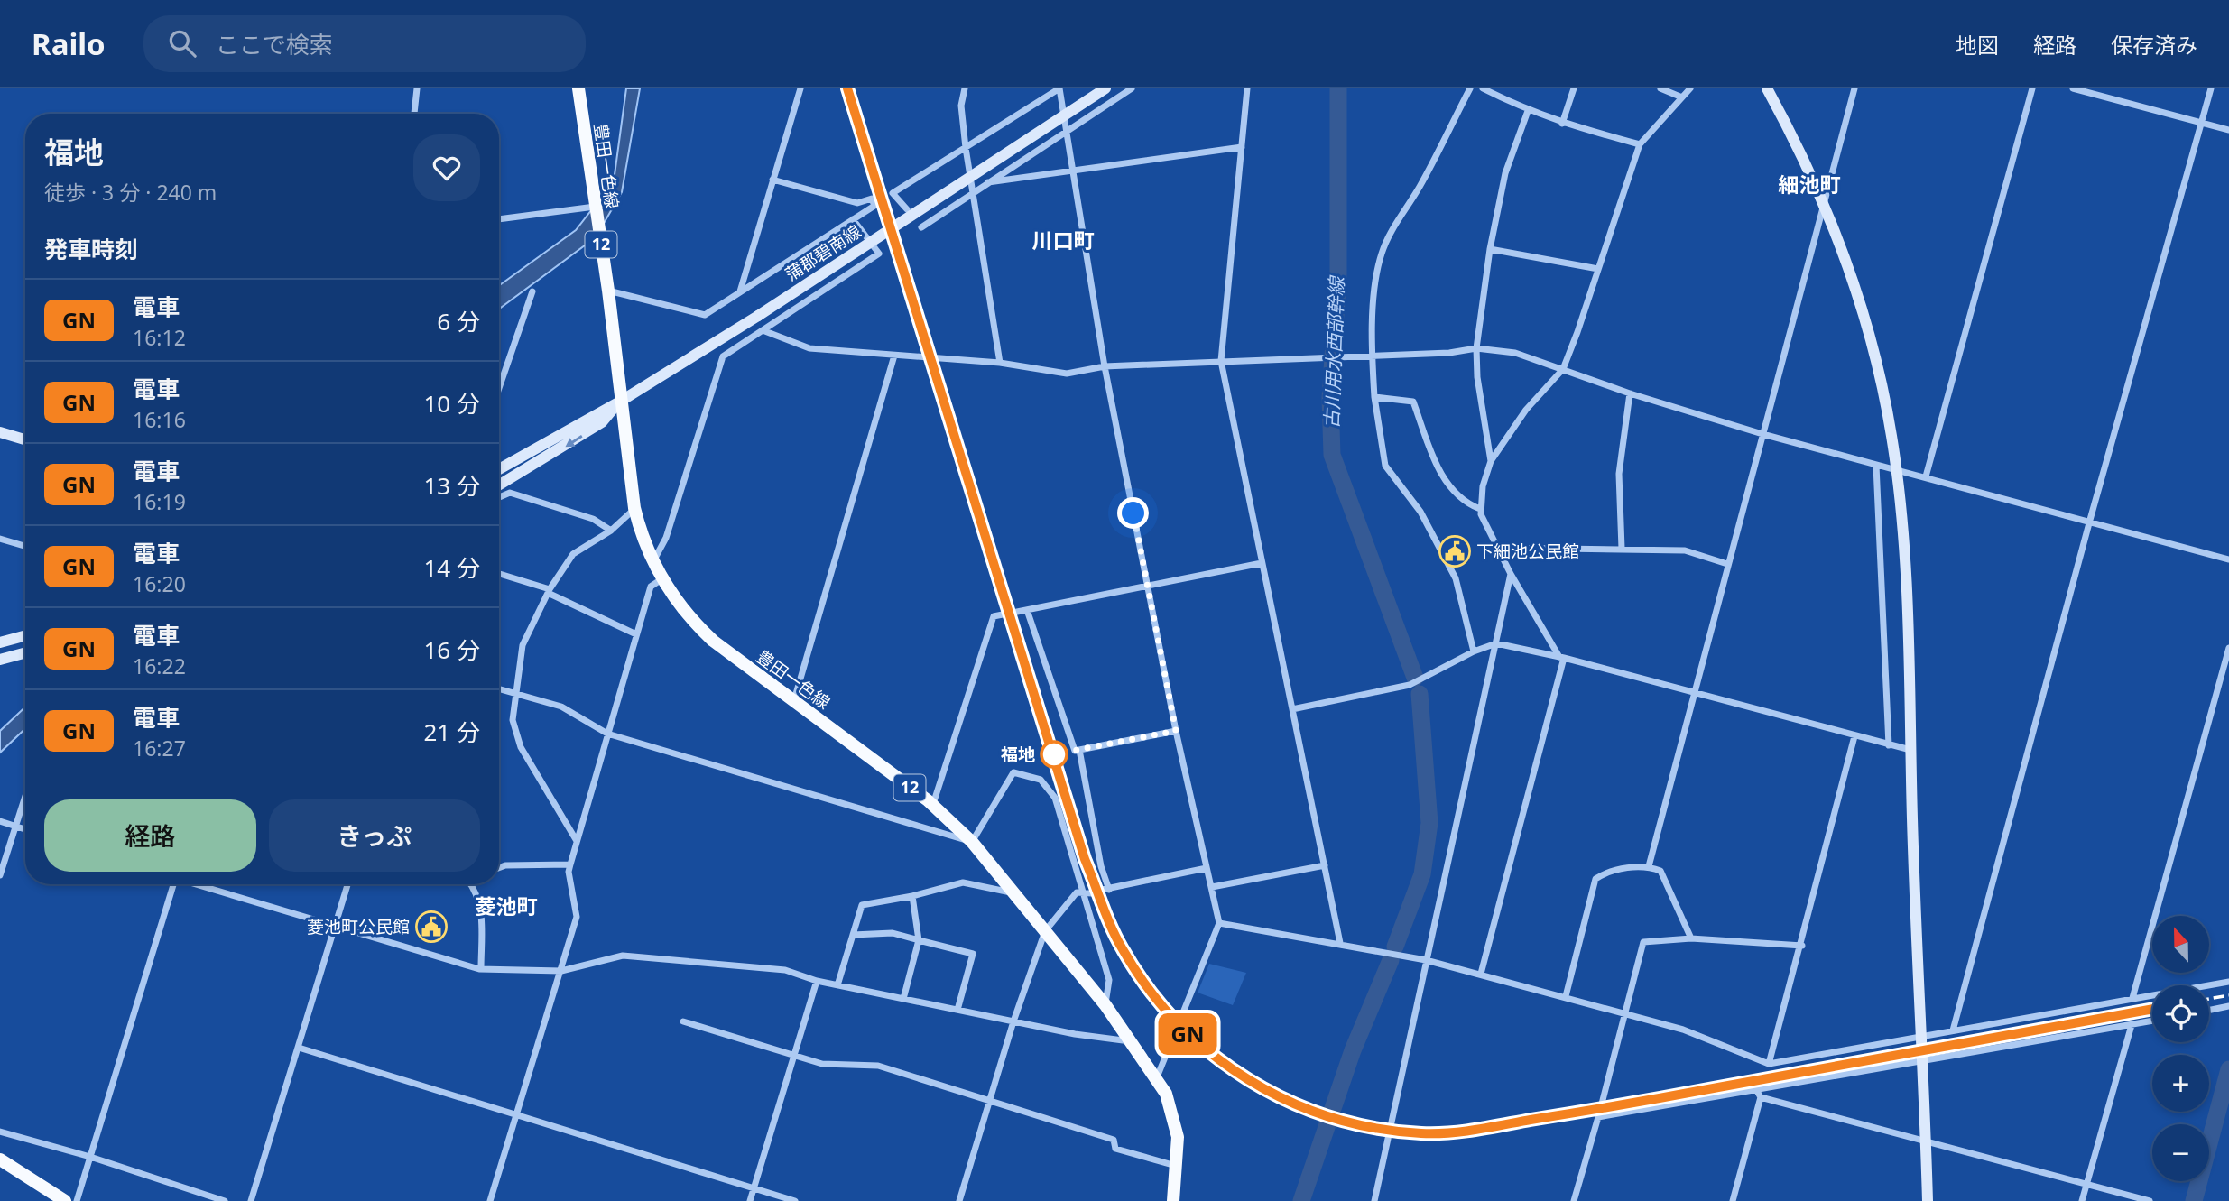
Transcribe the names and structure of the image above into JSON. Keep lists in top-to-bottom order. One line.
{"streets":{"main road":["豊田一色線","12"],"street":["蒲郡碧南線"]},"crossings":[["豊田一色線","蒲郡碧南線"]],"districts":["細池町","川口町","菱池町"],"water":["古川用水西部幹線"],"places":{"public building":["下細池公民館","菱池町公民館"],"other":["福地"]},"north":"top","page":{"header":"Railo","search":"ここで検索","nav":["地図","経路","保存済み"],"on_map":"GN","heading":[["福地","徒歩 · 3 分 · 240 m"],"発車時刻"],"list":[{"mark":"GN","name":"電車","note":"16:12","value":"6 分"},{"mark":"GN","name":"電車","note":"16:16","value":"10 分"},{"mark":"GN","name":"電車","note":"16:19","value":"13 分"},{"mark":"GN","name":"電車","note":"16:20","value":"14 分"},{"mark":"GN","name":"電車","note":"16:22","value":"16 分"},{"mark":"GN","name":"電車","note":"16:27","value":"21 分"}],"buttons":["経路","きっぷ"],"map_buttons":["+","−"]}}
